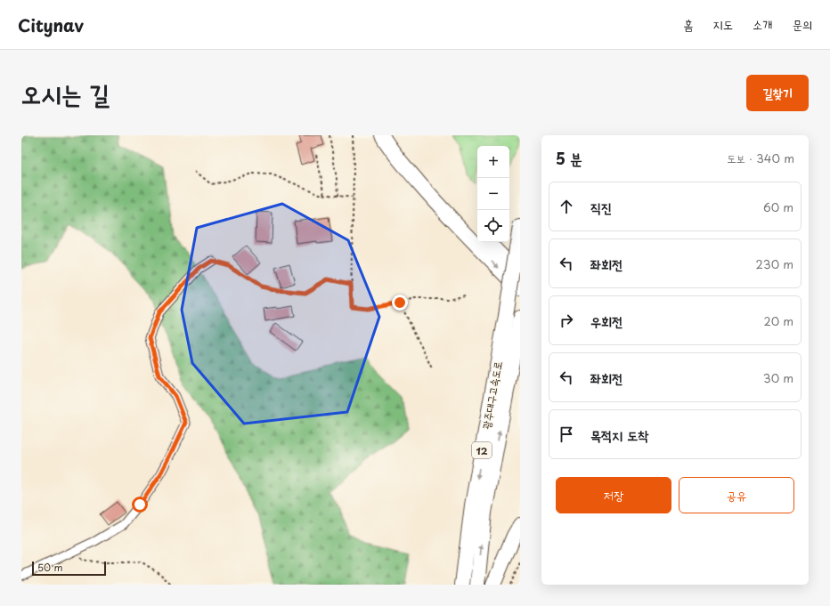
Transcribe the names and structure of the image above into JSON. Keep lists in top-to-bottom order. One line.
{"streets":{"highway":["광주대구고속도로","12"]},"scale_bar":"50 m","page":{"header":"Citynav","nav":["홈","지도","소개","문의"],"title":"오시는 길","buttons":["길찾기",["저장","공유"]],"heading":["5 분","도보 · 340 m"],"map_buttons":["+","−"],"list":[["직진","60 m"],["좌회전","230 m"],["우회전","20 m"],["좌회전","30 m"],"목적지 도착"],"scale":"50 m"}}
